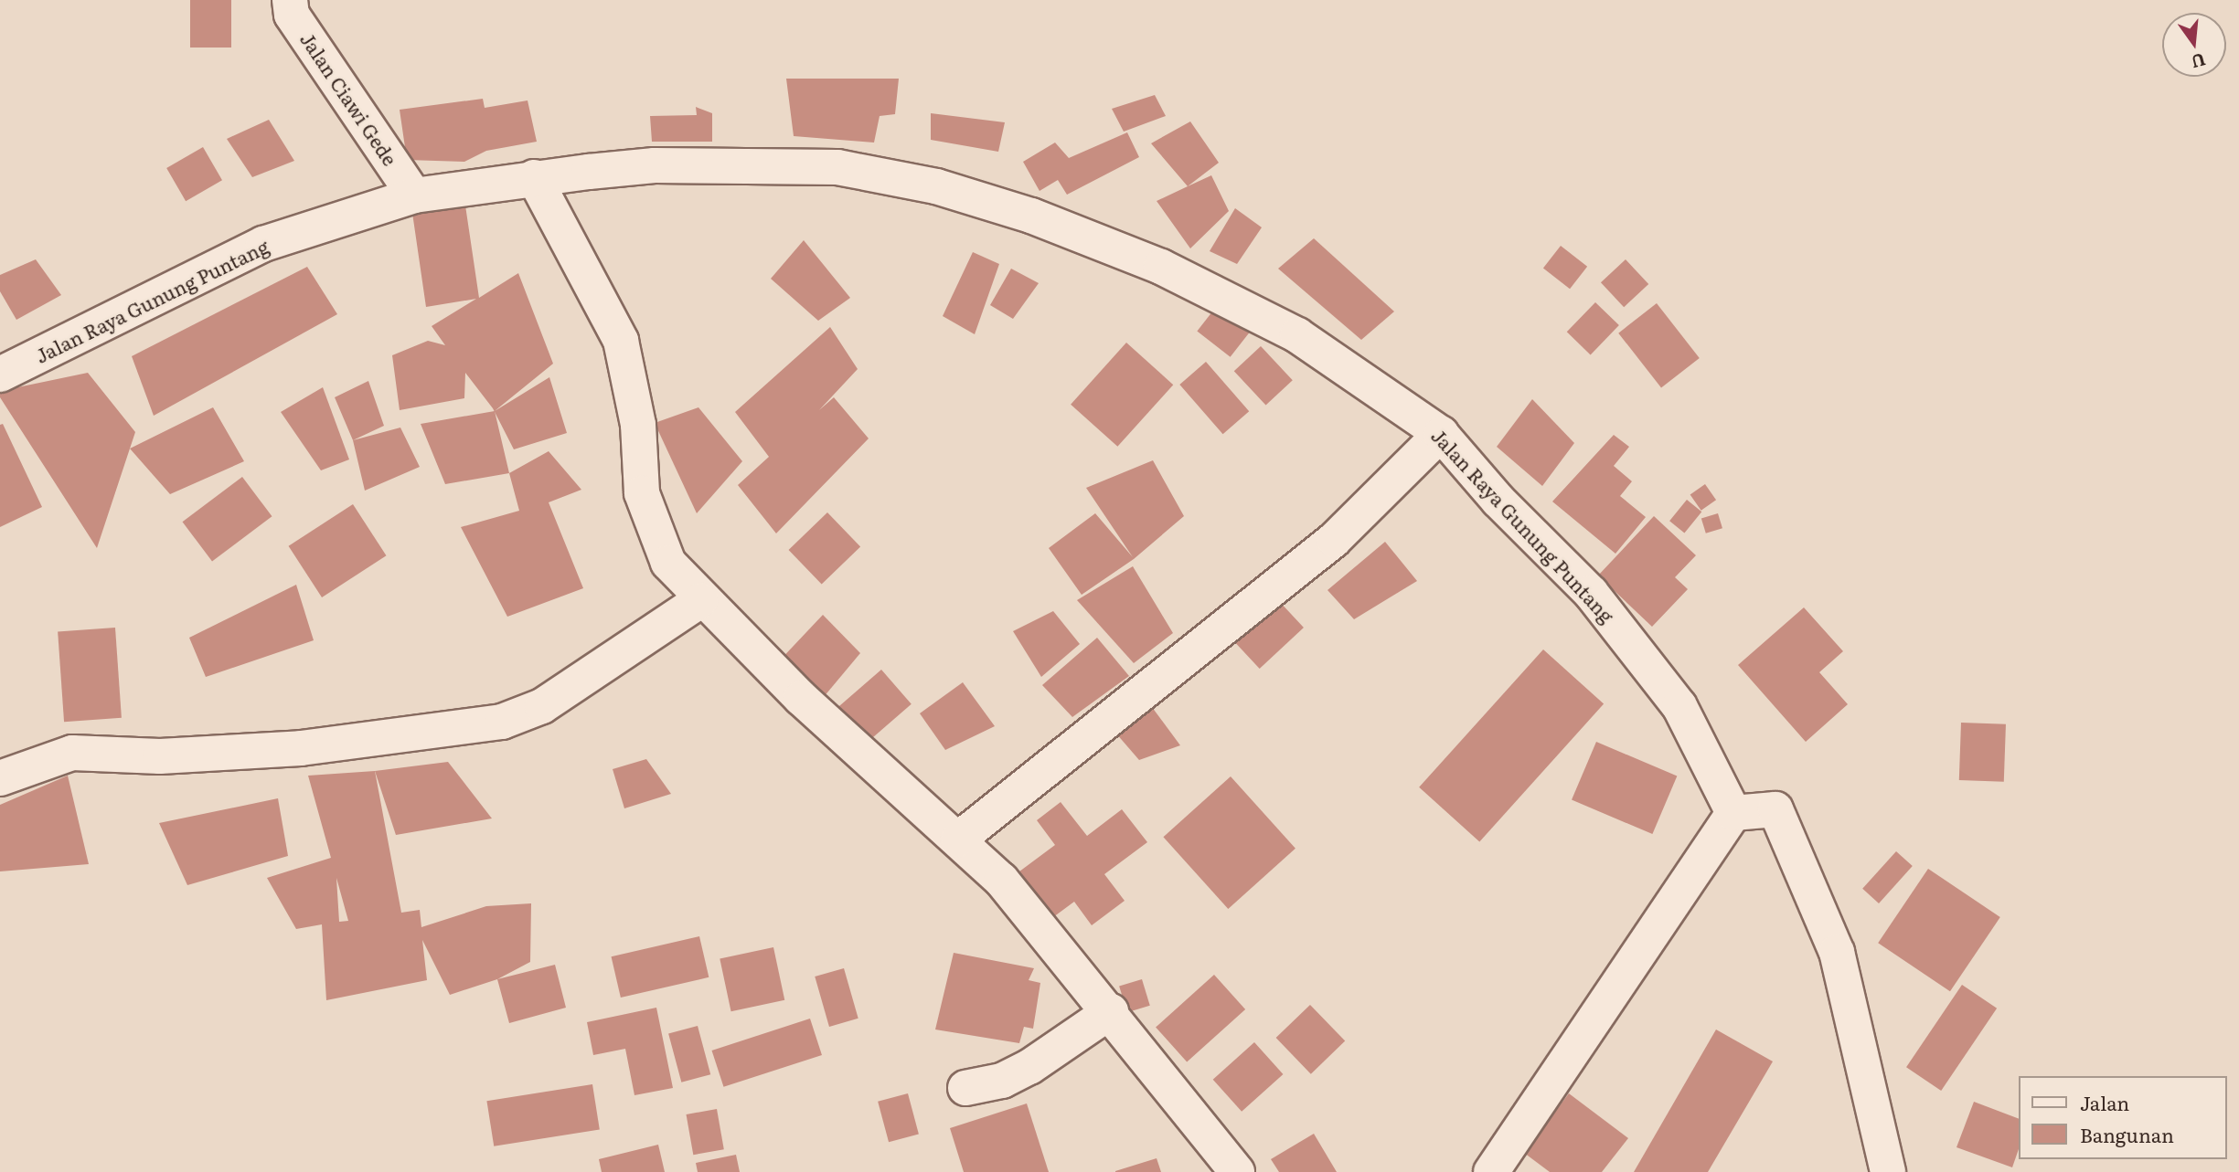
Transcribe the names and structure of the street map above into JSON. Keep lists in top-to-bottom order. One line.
{"streets":{"street":["Jalan Ciawi Gede","Jalan Raya Gunung Puntang"]},"crossings":[["Jalan Ciawi Gede","Jalan Raya Gunung Puntang"]],"legend":["Jalan","Bangunan"],"north":"bottom"}
